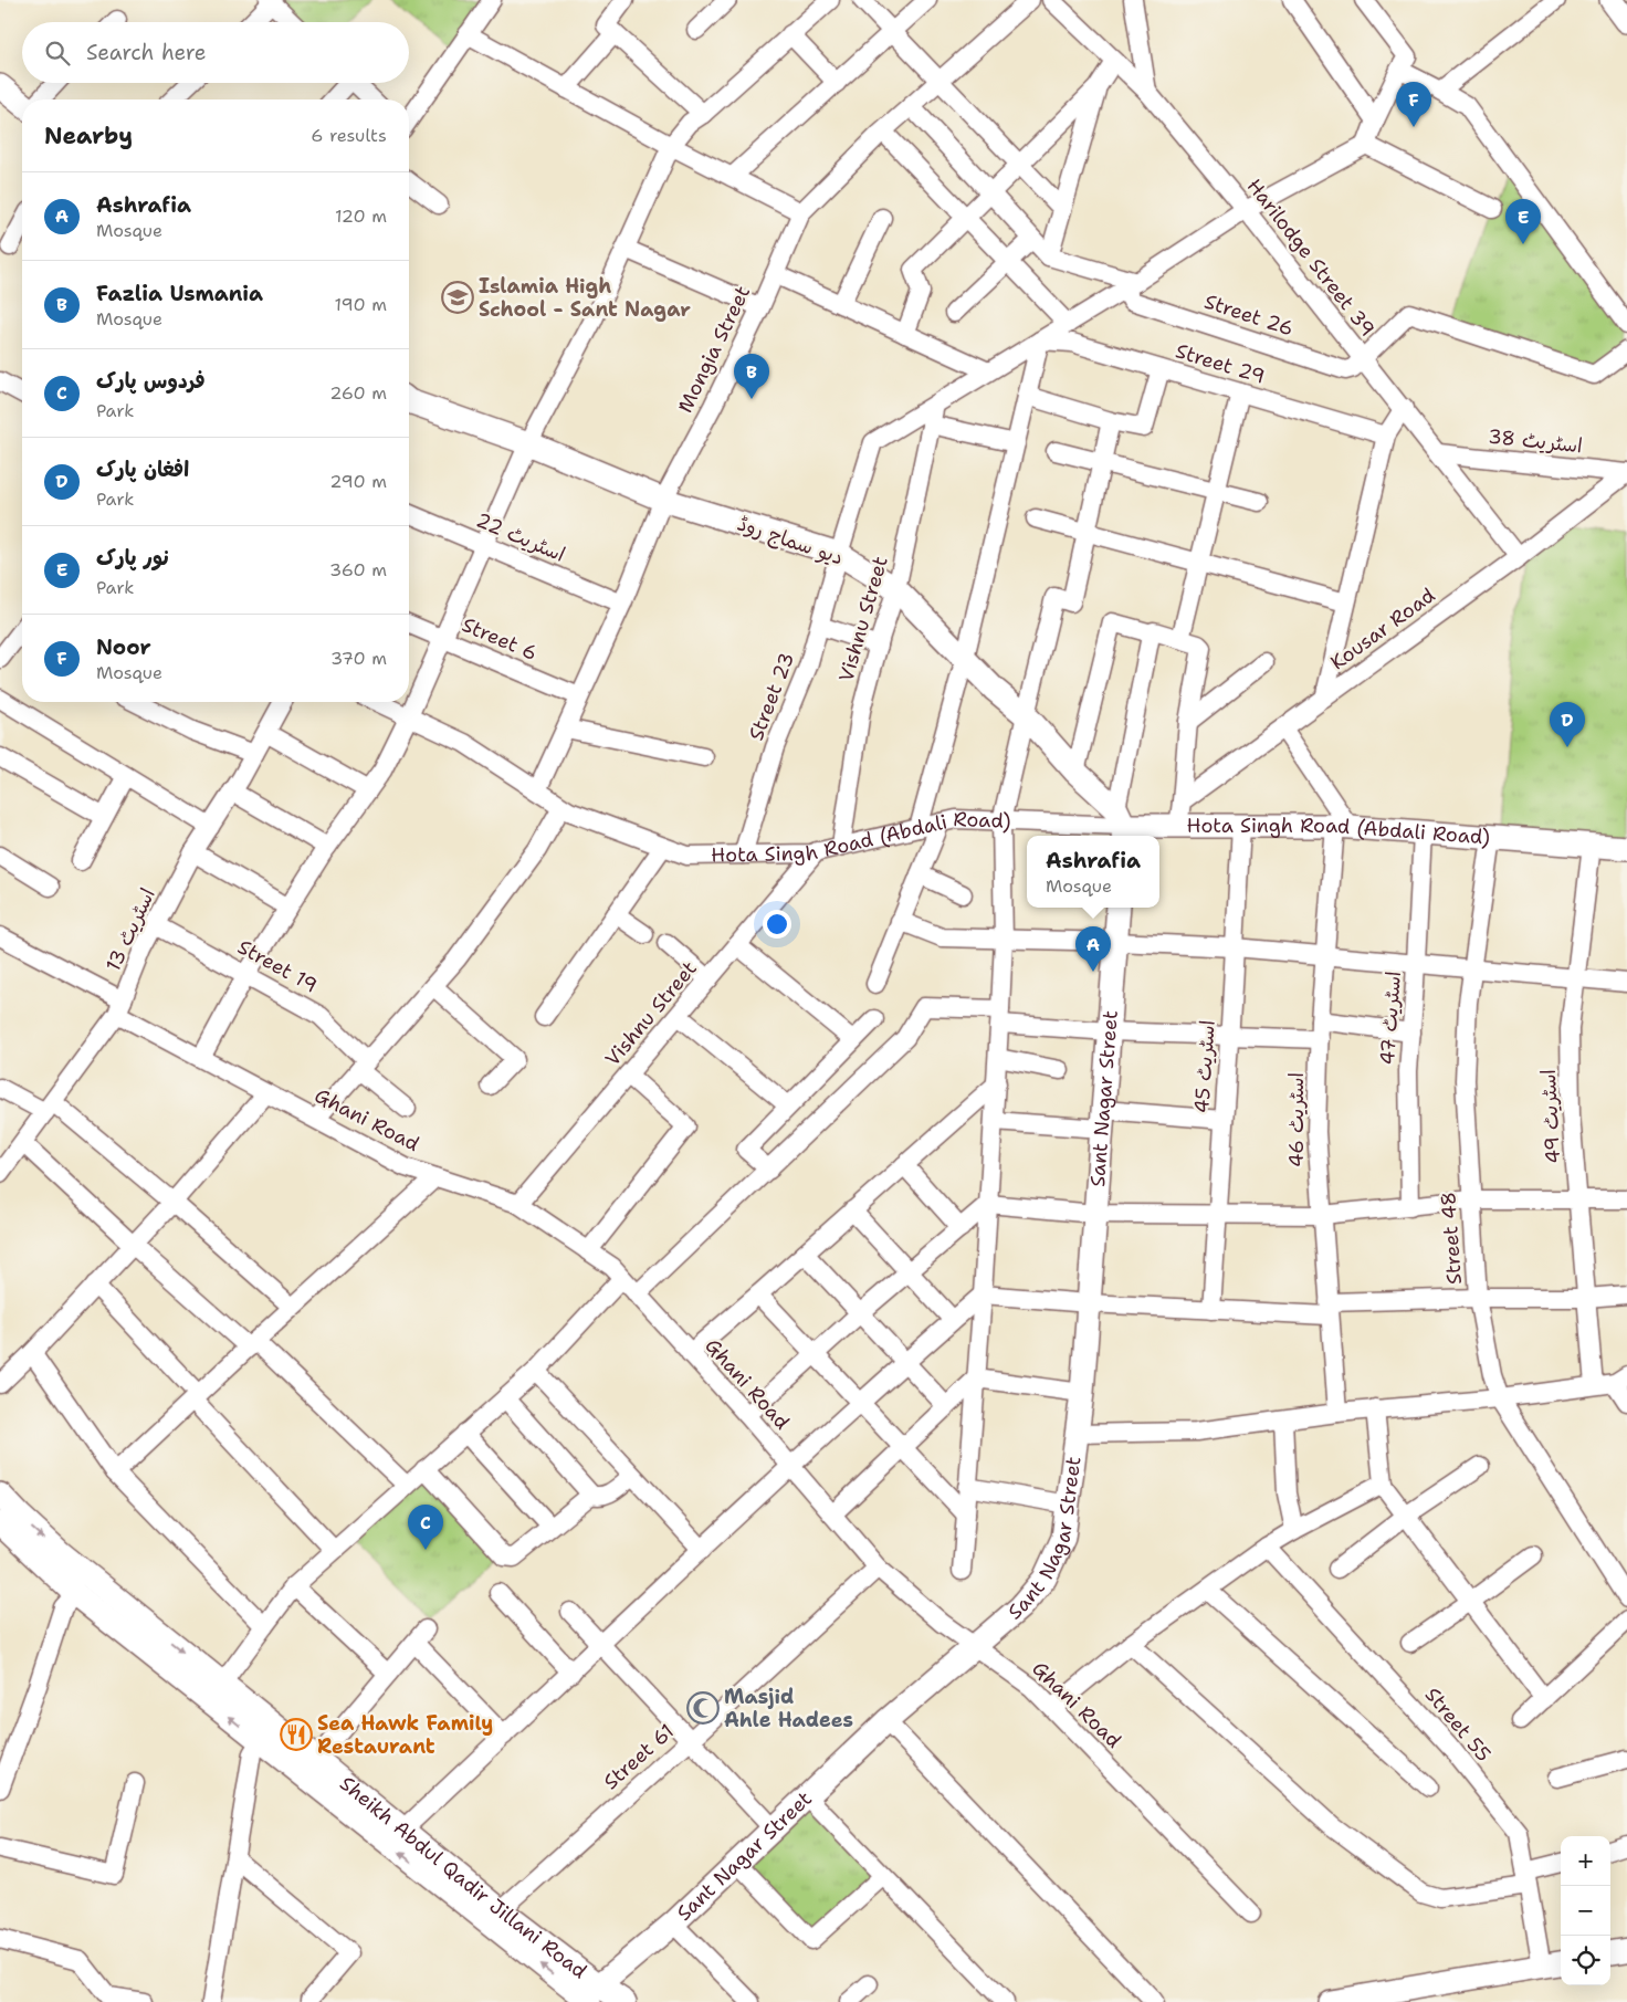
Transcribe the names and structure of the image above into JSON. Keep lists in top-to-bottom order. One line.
{"streets":{"main road":["دیو سماج روڈ","Hota Singh Road (Abdali Road)","Sant Nagar Street","Sheikh Abdul Qadir Jillani Road"],"street":["Harilodge Street 39","Street 26","Mongia Street","Street 29","اسٹریٹ 38","اسٹریٹ 22","Vishnu Street","Kousar Road","Street 6","Street 23","اسٹریٹ 13","Street 19","اسٹریٹ 47","اسٹریٹ 45","اسٹریٹ 49","Ghani Road","اسٹریٹ 46","Street 48","Street 55","Street 61"]},"crossings":[["Harilodge Street 39","Street 26"],["Harilodge Street 39","اسٹریٹ 38"],["Harilodge Street 39","Kousar Road"],["Harilodge Street 39","Street 23"],["Street 26","Street 23"],["Mongia Street","اسٹریٹ 22"],["Mongia Street","دیو سماج روڈ"],["Mongia Street","Street 6"],["Mongia Street","Hota Singh Road (Abdali Road)"],["Street 29","Street 23"],["اسٹریٹ 38","Kousar Road"],["دیو سماج روڈ","Vishnu Street"],["دیو سماج روڈ","Street 23"],["دیو سماج روڈ","Hota Singh Road (Abdali Road)"],["Vishnu Street","Street 23"],["Vishnu Street","Hota Singh Road (Abdali Road)"],["Vishnu Street","Ghani Road"],["Street 23","Hota Singh Road (Abdali Road)"],["Hota Singh Road (Abdali Road)","اسٹریٹ 47"],["Hota Singh Road (Abdali Road)","اسٹریٹ 45"],["Hota Singh Road (Abdali Road)","اسٹریٹ 49"],["Hota Singh Road (Abdali Road)","اسٹریٹ 46"],["Hota Singh Road (Abdali Road)","Street 48"],["اسٹریٹ 13","Street 19"],["اسٹریٹ 13","Ghani Road"],["Sant Nagar Street","Ghani Road"],["Sant Nagar Street","Sheikh Abdul Qadir Jillani Road"],["Ghani Road","Street 61"],["Street 61","Sheikh Abdul Qadir Jillani Road"]],"places":{"school or university":["Islamia High School - Sant Nagar"],"mosque":["Masjid Ahle Hadees"],"restaurant":["Sea Hawk Family Restaurant"]},"page":{"search":"Search here","pins":["F","E","B","D","A","C"],"heading":["Nearby","6 results"],"list":[{"mark":"A","name":"Ashrafia","note":"Mosque","value":"120 m"},{"mark":"B","name":"Fazlia Usmania","note":"Mosque","value":"190 m"},{"mark":"C","name":"فردوس پارک","note":"Park","value":"260 m"},{"mark":"D","name":"افغان پارک","note":"Park","value":"290 m"},{"mark":"E","name":"نور پارک","note":"Park","value":"360 m"},{"mark":"F","name":"Noor","note":"Mosque","value":"370 m"}],"popup":["Ashrafia","Mosque"],"map_buttons":["+","−"]}}
